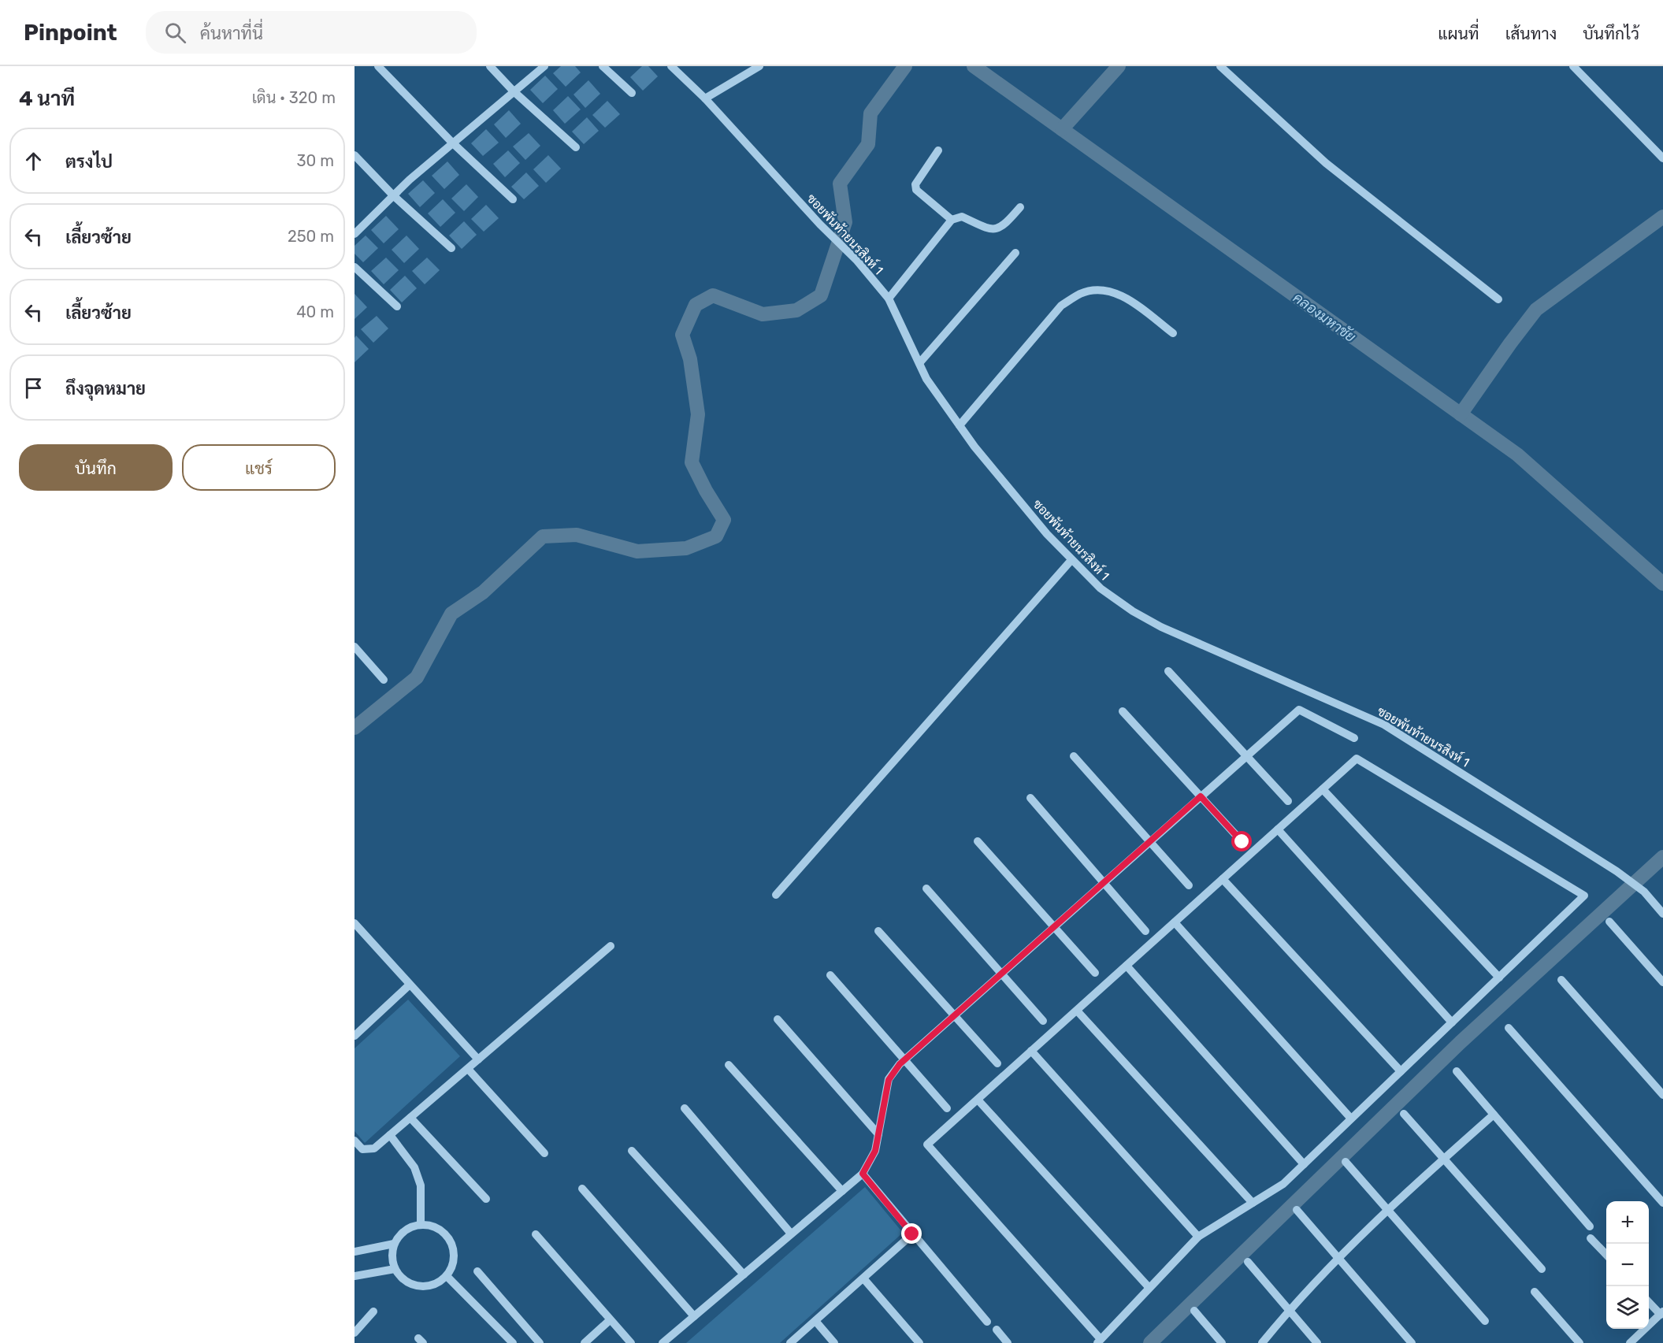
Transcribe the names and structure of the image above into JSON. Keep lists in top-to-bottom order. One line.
{"streets":{"street":["ซอยพันท้ายนรสิงห์ 1"]},"water":["คลองมหาชัย"],"page":{"header":"Pinpoint","search":"ค้นหาที่นี่","nav":["แผนที่","เส้นทาง","บันทึกไว้"],"heading":["4 นาที","เดิน · 320 m"],"list":[["ตรงไป","30 m"],["เลี้ยวซ้าย","250 m"],["เลี้ยวซ้าย","40 m"],"ถึงจุดหมาย"],"buttons":["บันทึก","แชร์"],"map_buttons":["+","−"]}}
